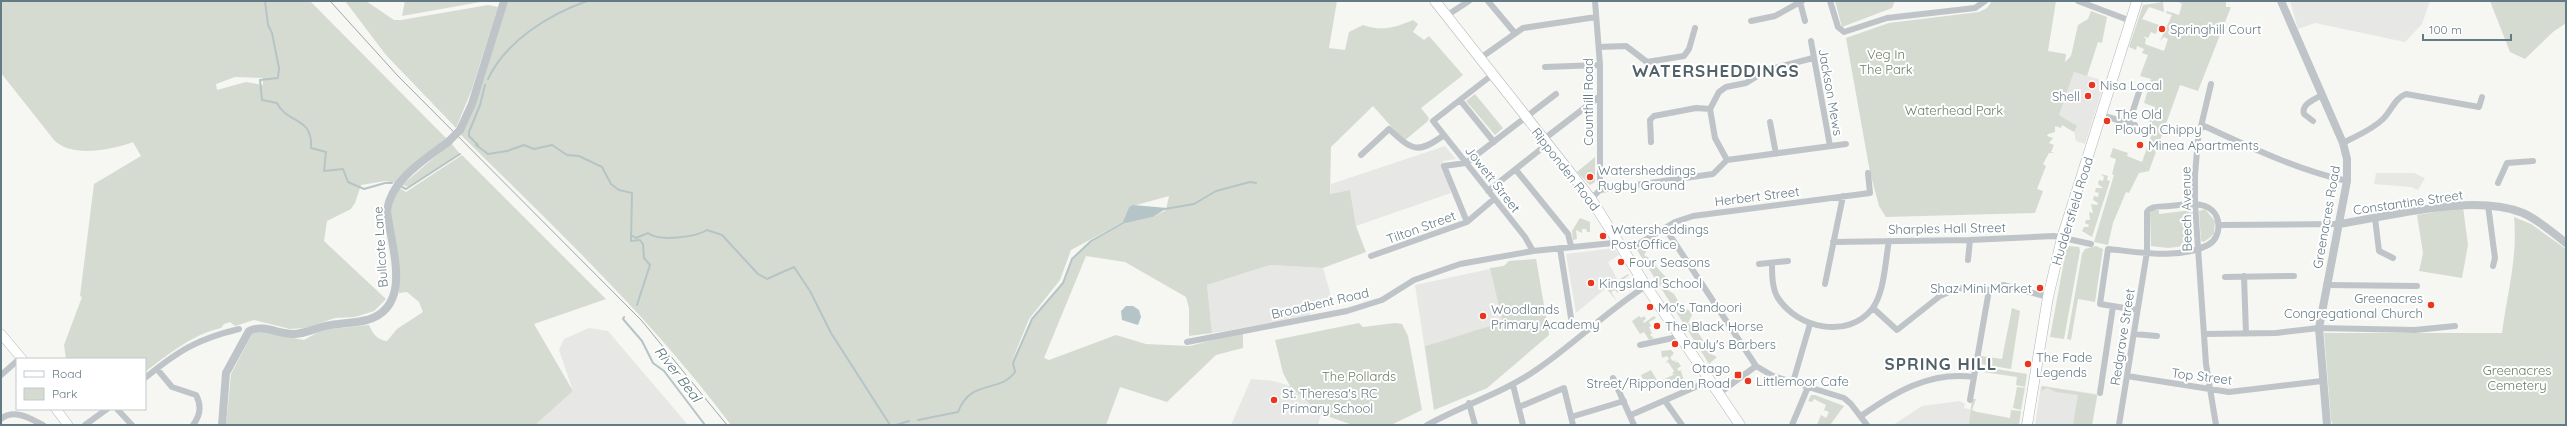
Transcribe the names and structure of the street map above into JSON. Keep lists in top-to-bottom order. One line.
{"streets":{"main road":["Ripponden Road","Huddersfield Road"],"street":["Jackson Mews","Counthill Road","Jowett Street","Herbert Street","Constantine Street","Beech Avenue","Greenacres Road","Tilton Street","Sharples Hall Street","Bullcote Lane","Broadbent Road","Redgrave Street","Top Street"]},"crossings":[["Ripponden Road","Broadbent Road"],["Jowett Street","Tilton Street"],["Jowett Street","Broadbent Road"],["Constantine Street","Greenacres Road"],["Beech Avenue","Redgrave Street"],["Beech Avenue","Top Street"],["Huddersfield Road","Sharples Hall Street"],["Greenacres Road","Top Street"],["Redgrave Street","Top Street"]],"districts":["WATERSHEDDINGS","SPRING HILL"],"water":["River Beal"],"parks":["Veg In The Park","Waterhead Park","Greenacres Cemetery","The Pollards"],"places":{"other":["Springhill Court","Nisa Local","Shell","The Old Plough Chippy","Minea Apartments","Watersheddings Rugby Ground","Watersheddings Post Office","Four Seasons","Kingsland School","Shaz Mini Market","Greenacres Congregational Church","Mo's Tandoori","Woodlands Primary Academy","The Black Horse","Pauly's Barbers","The Fade Legends","Littlemoor Cafe","St. Theresa's RC Primary School"],"transit":["Otago Street/Ripponden Road"]},"legend":["Road","Park"],"scale_bar":"100 m"}
